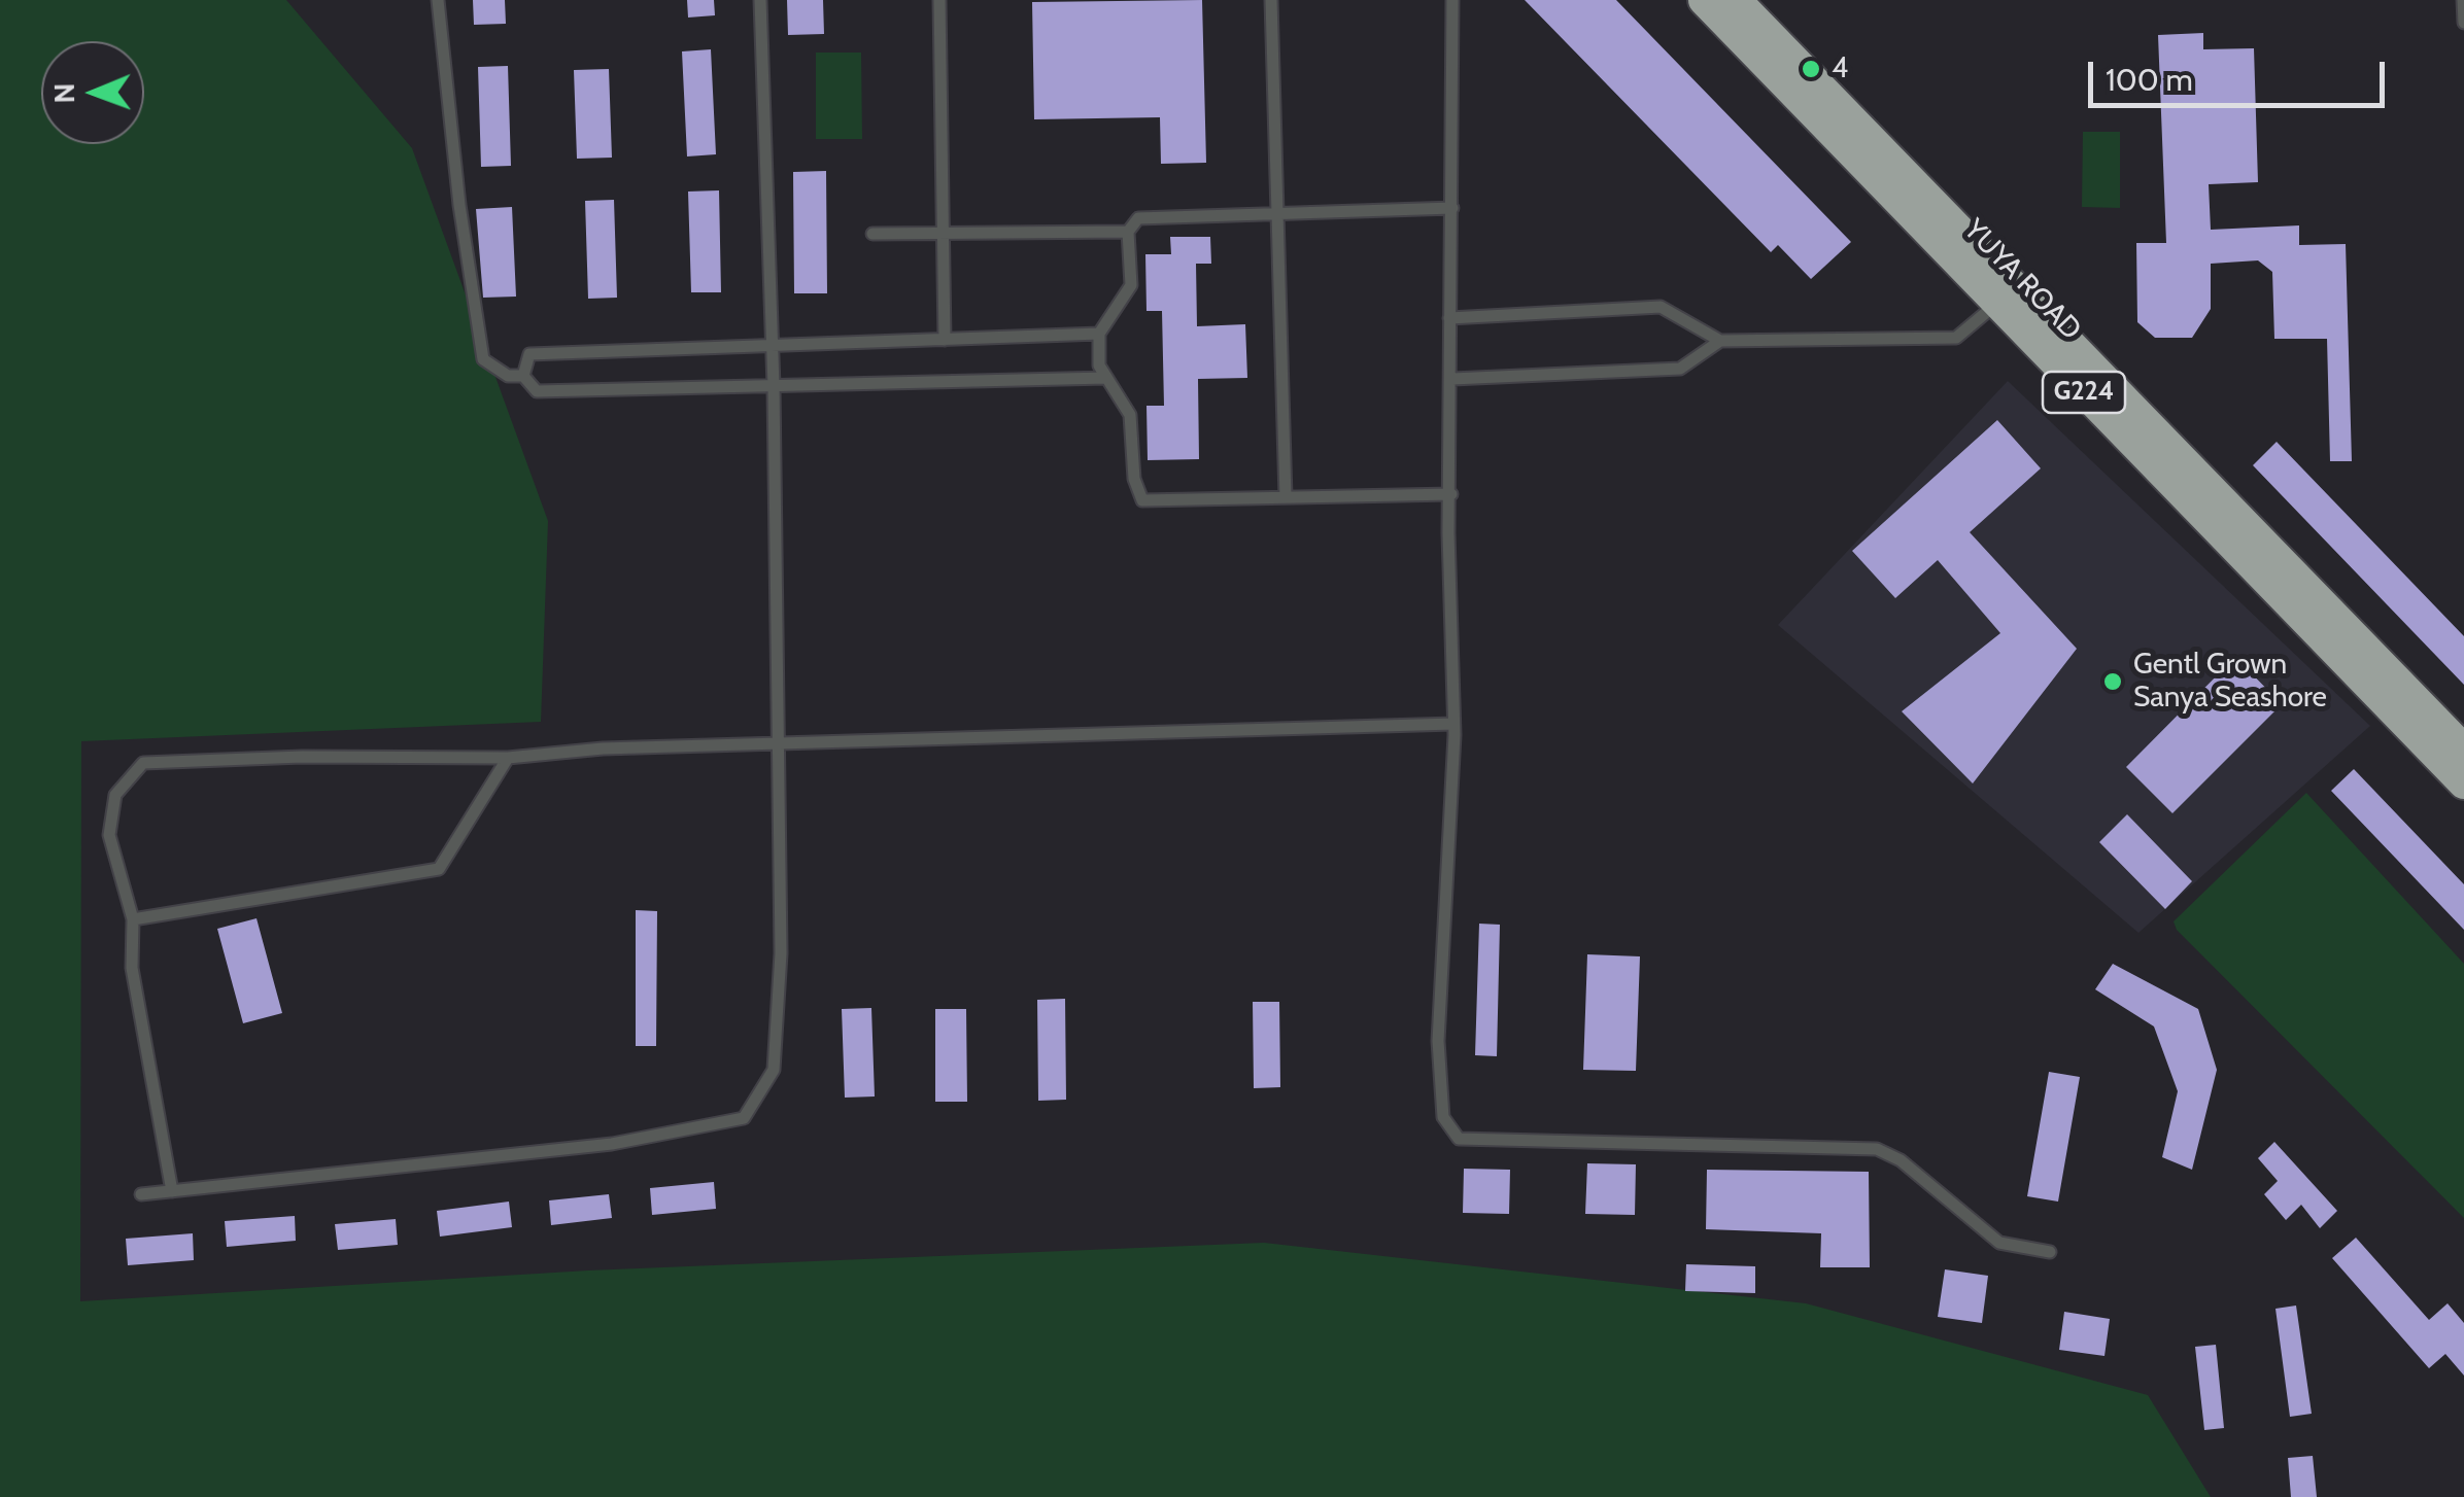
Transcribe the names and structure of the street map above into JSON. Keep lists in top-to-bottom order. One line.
{"streets":{"highway":["YUYA ROAD","G224"]},"places":["4","Gentl Grown Sanya Seashore"],"scale_bar":"100 m","north":"left"}
